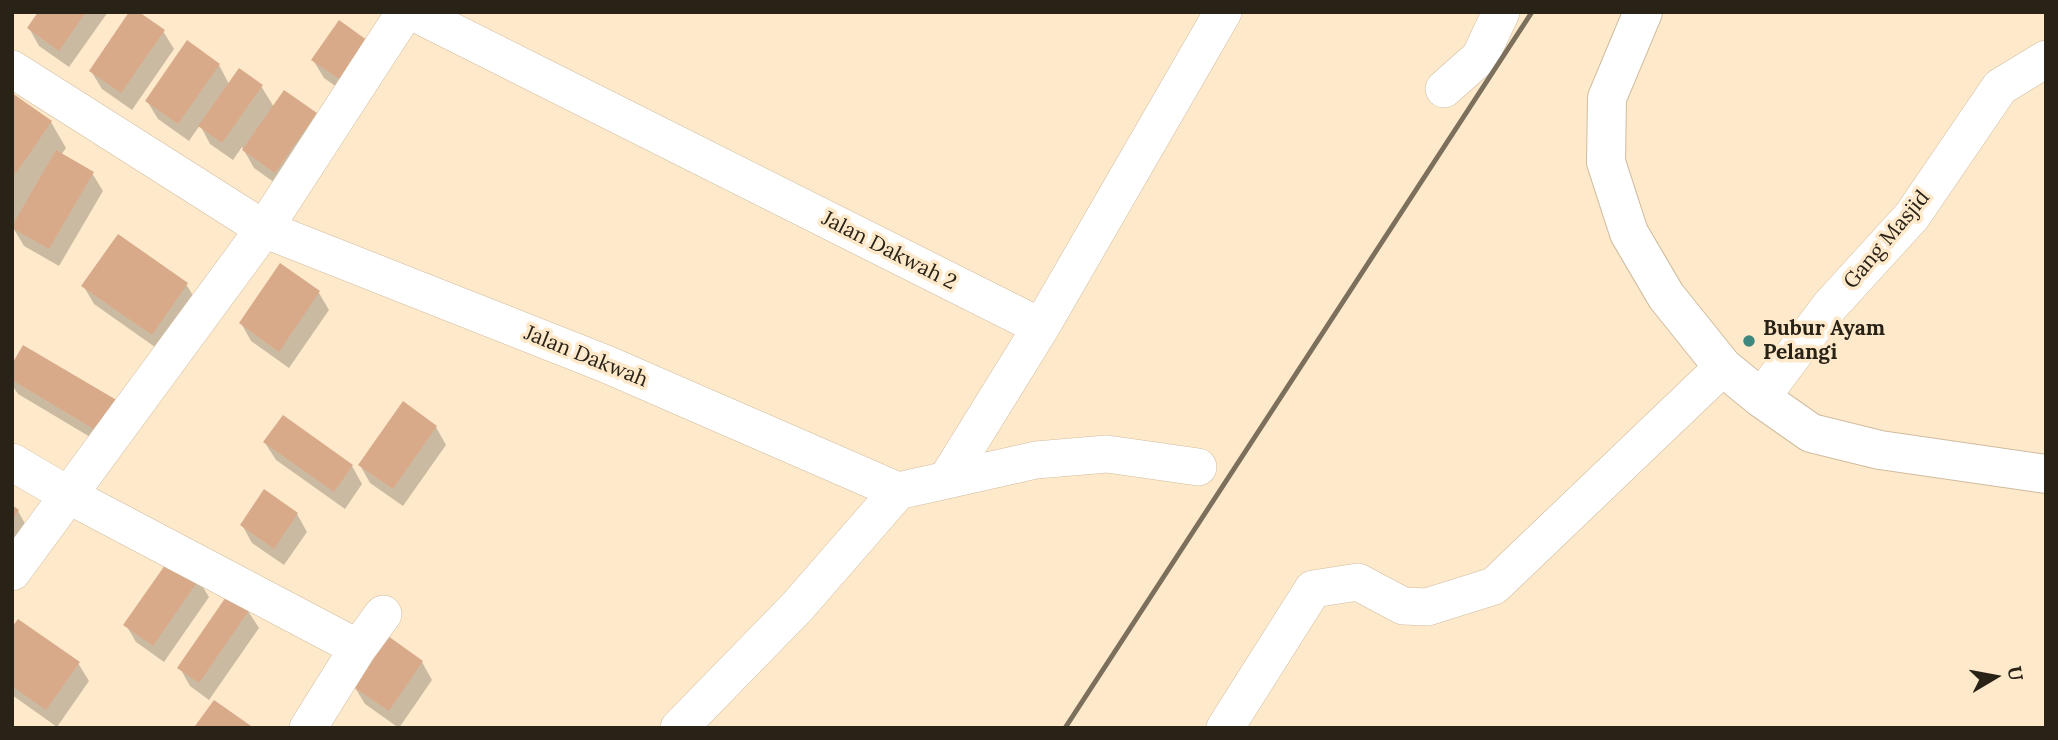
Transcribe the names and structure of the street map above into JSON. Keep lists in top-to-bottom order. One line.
{"streets":{"street":["Gang Masjid","Jalan Dakwah 2","Jalan Dakwah"]},"places":["Bubur Ayam Pelangi"],"north":"right"}
